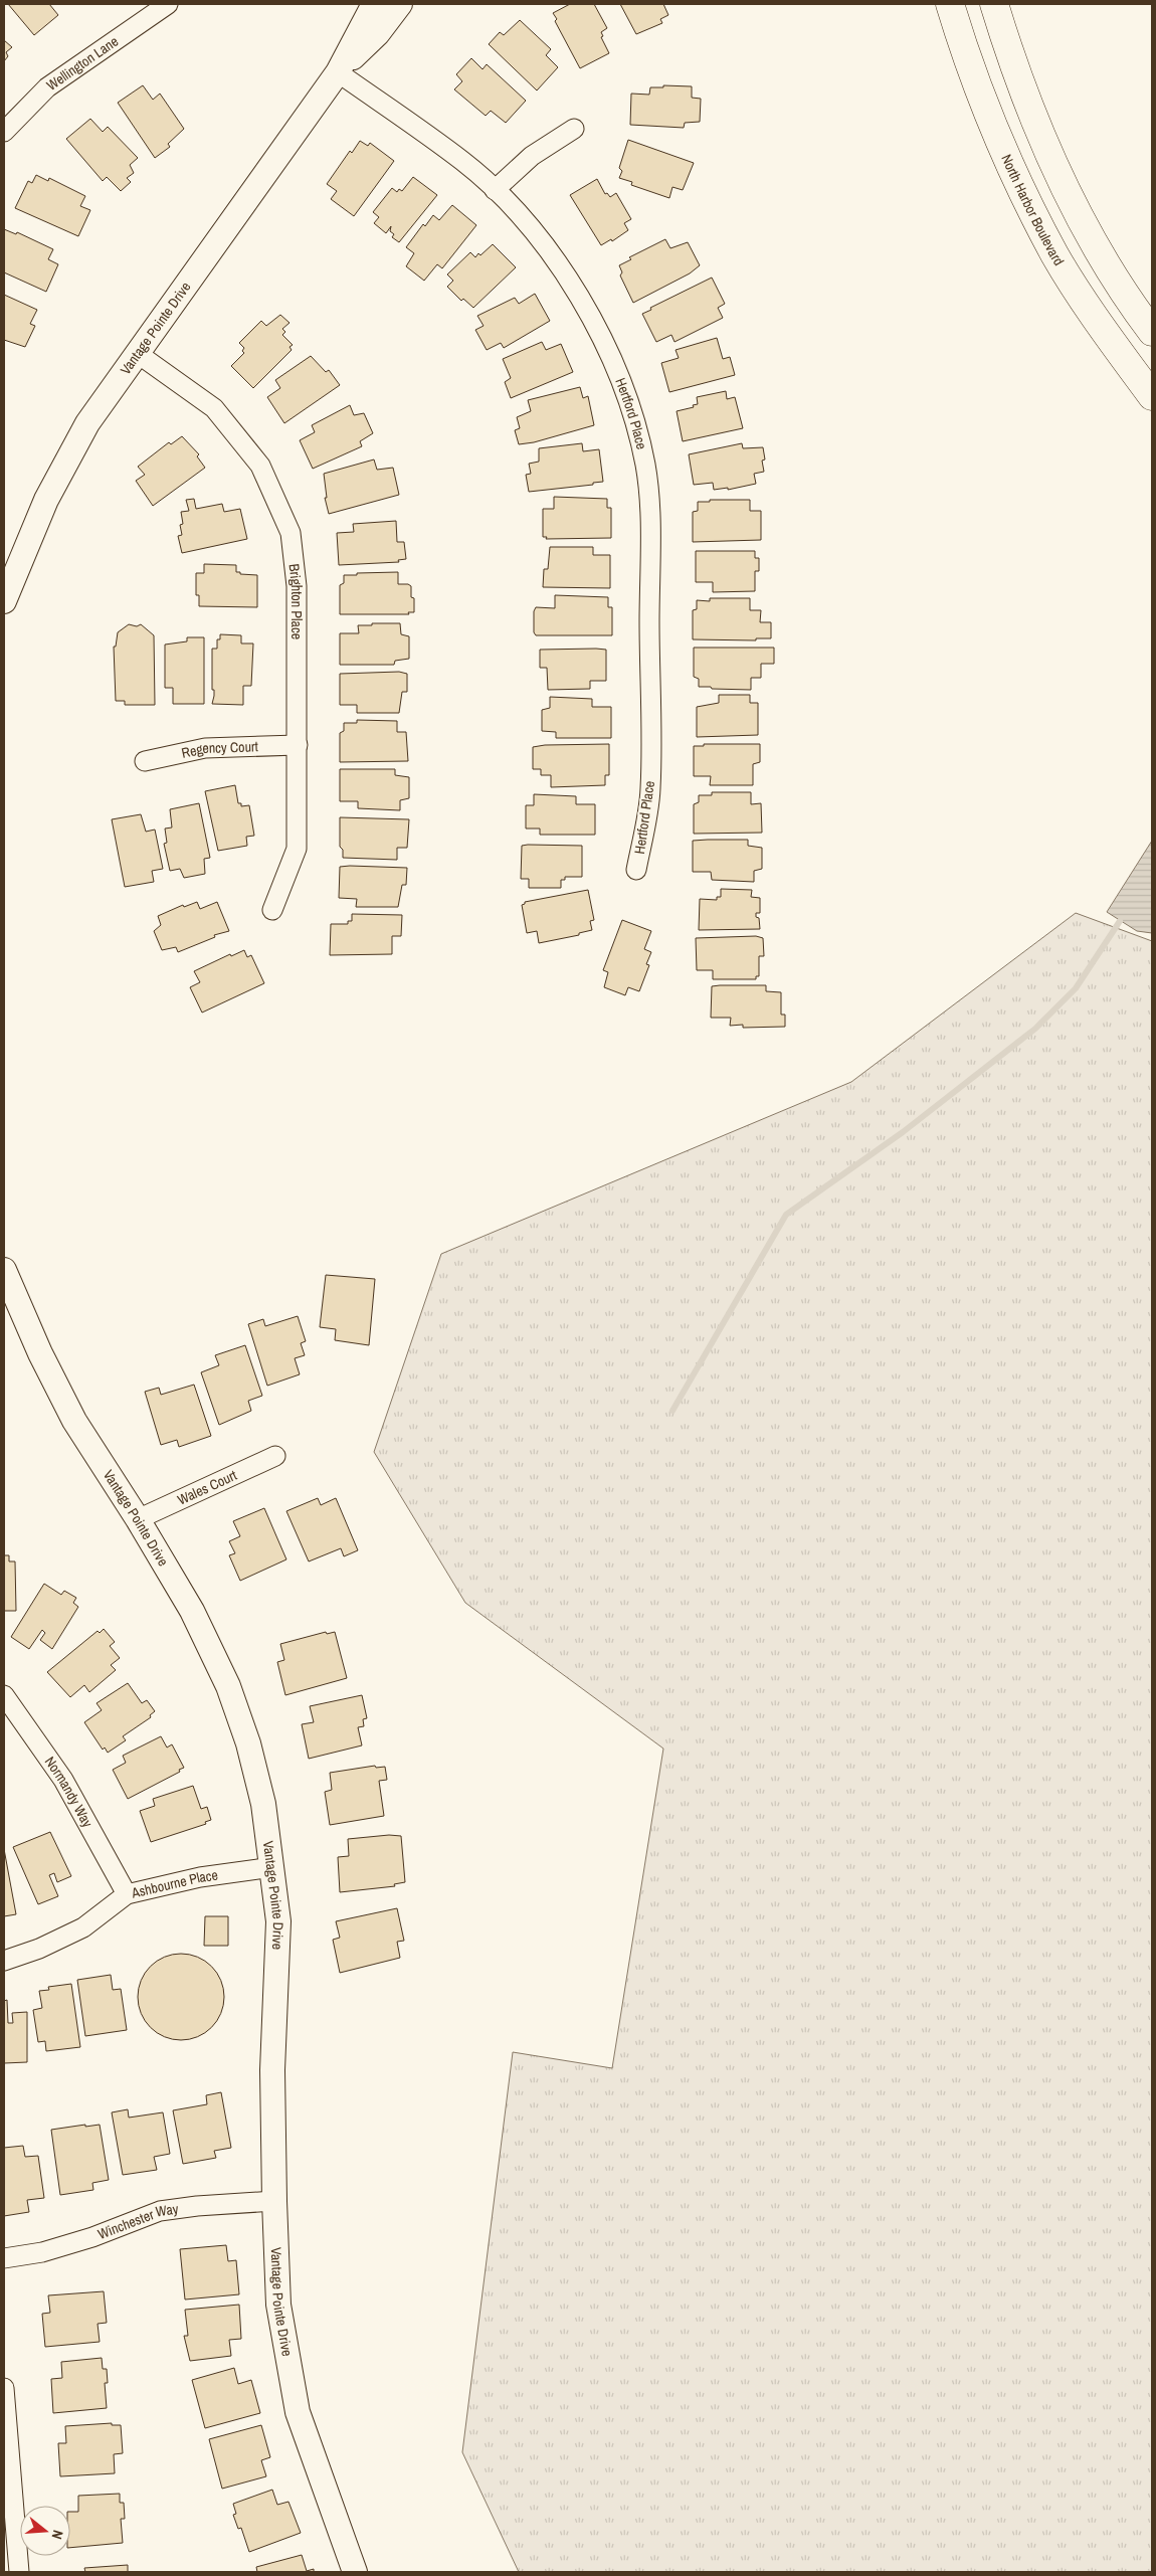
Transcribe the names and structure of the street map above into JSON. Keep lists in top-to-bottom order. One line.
{"streets":{"main road":["North Harbor Boulevard"],"street":["Wellington Lane","Vantage Pointe Drive","Hertford Place","Brighton Place","Regency Court","Wales Court","Normandy Way","Ashbourne Place","Winchester Way"]},"crossings":[["Vantage Pointe Drive","Hertford Place"],["Vantage Pointe Drive","Brighton Place"],["Vantage Pointe Drive","Wales Court"],["Vantage Pointe Drive","Ashbourne Place"],["Vantage Pointe Drive","Winchester Way"],["Brighton Place","Regency Court"],["Normandy Way","Ashbourne Place"]],"north":"right"}
